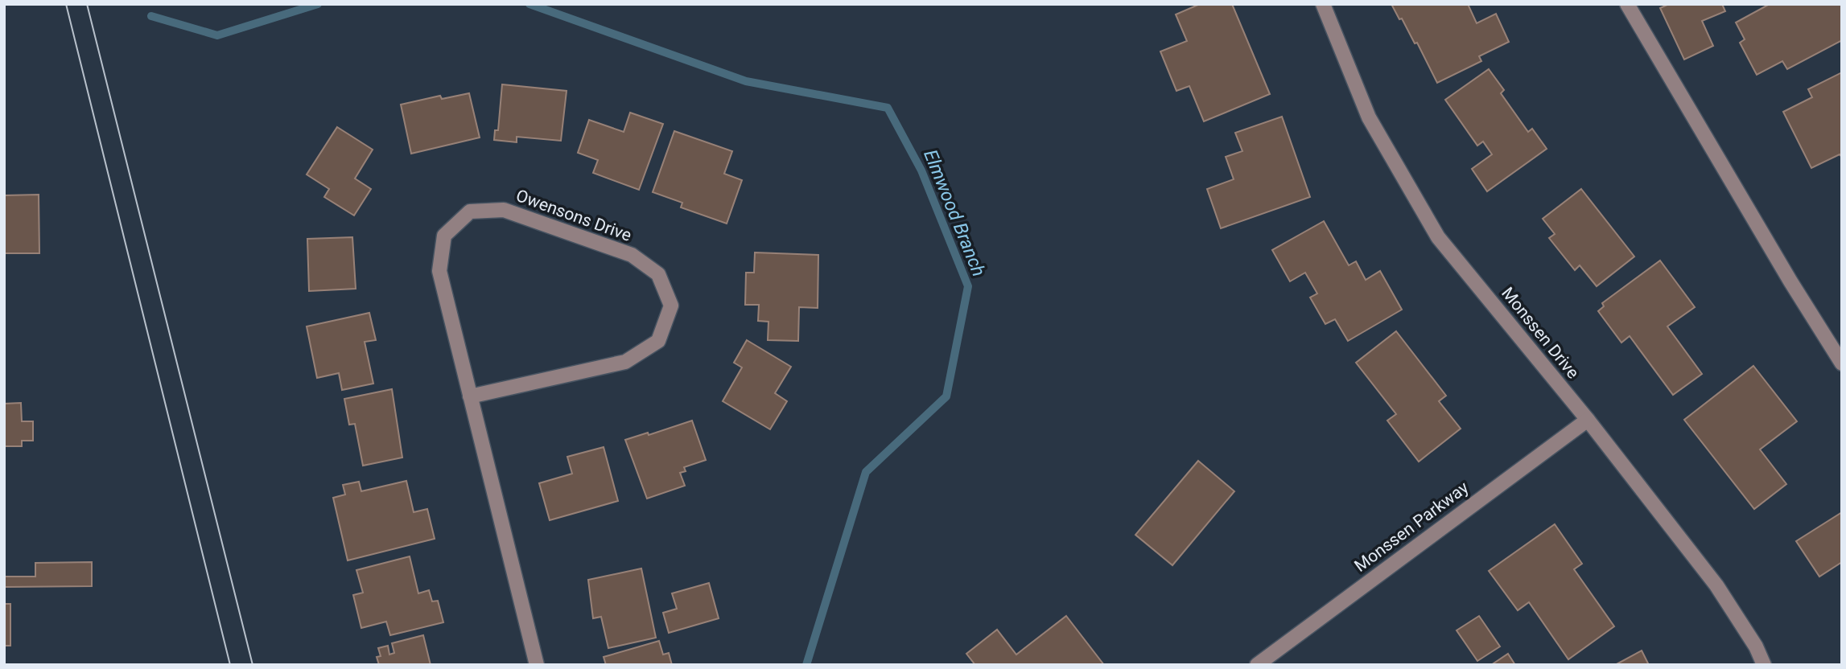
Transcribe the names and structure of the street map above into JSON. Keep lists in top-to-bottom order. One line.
{"streets":{"street":["Owensons Drive","Monssen Drive","Monssen Parkway"]},"crossings":[["Monssen Drive","Monssen Parkway"]],"water":["Elmwood Branch"]}
